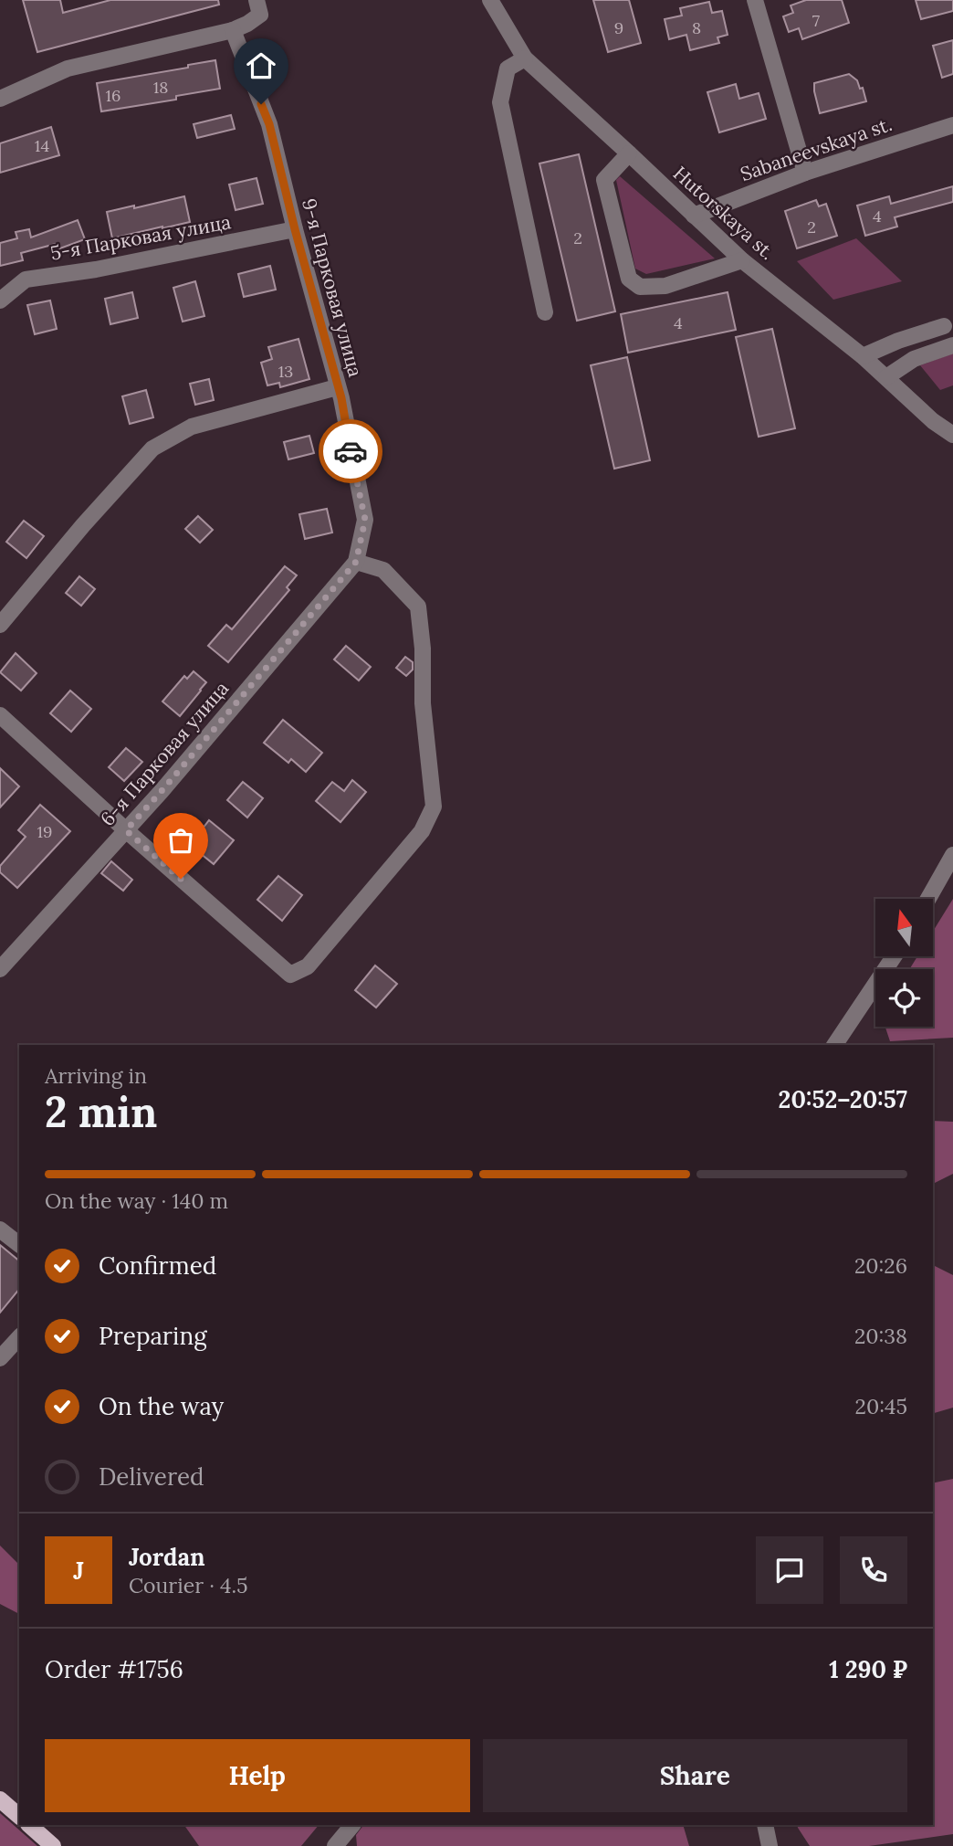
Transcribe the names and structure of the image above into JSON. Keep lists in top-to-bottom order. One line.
{"streets":{"street":["Sabaneevskaya st.","Hutorskaya st.","5-я Парковая улица","9-я Парковая улица","6-я Парковая улица"]},"crossings":[["Sabaneevskaya st.","Hutorskaya st."],["5-я Парковая улица","9-я Парковая улица"],["9-я Парковая улица","6-я Парковая улица"]],"house_numbers":["7","9","8","18","16","14","4","2","2","4","13","19"],"north":"top","page":{"heading":["2 min","Arriving in","20:52–20:57"],"panel":["Jordan","Courier · 4.5","Order #1756","1 290 ₽"],"bar":"On the way · 140 m","list":[["Confirmed","20:26"],["Preparing","20:38"],["On the way","20:45"],"Delivered"],"round":"J","buttons":["Help","Share"]}}
